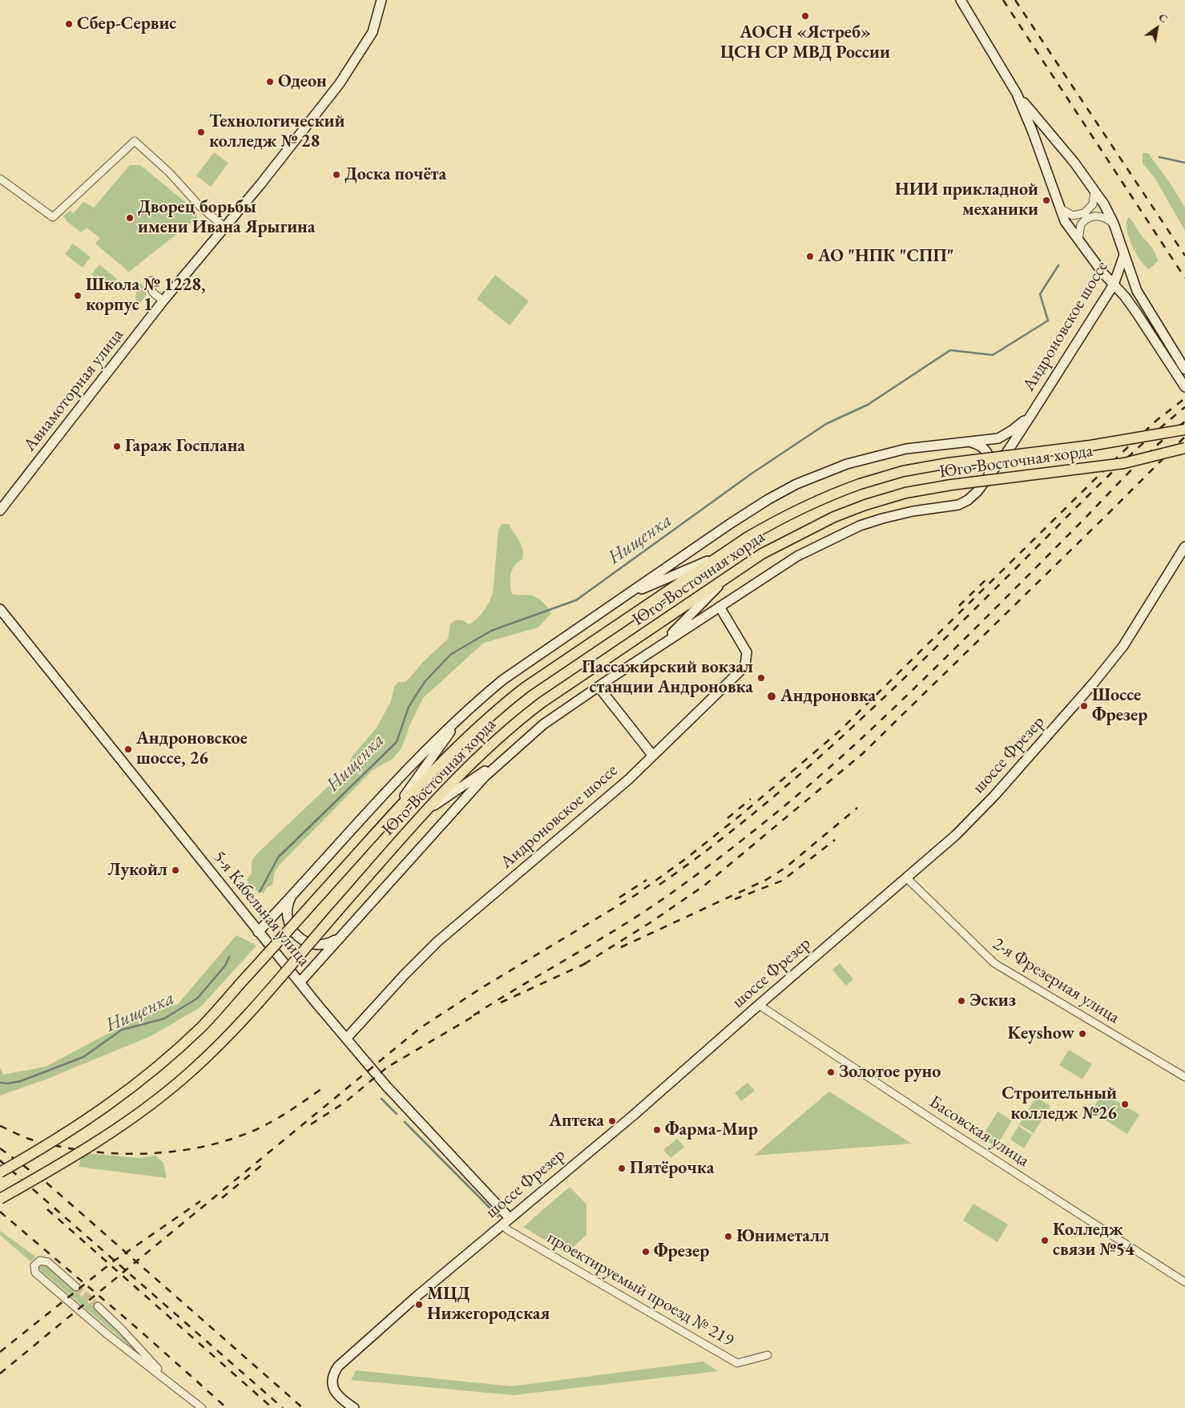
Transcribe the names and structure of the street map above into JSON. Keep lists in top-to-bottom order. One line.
{"streets":{"main road":["Юго-Восточная хорда"],"street":["Андроновское шоссе","Авиамоторная улица","шоссе Фрезер","5-я Кабельная улица","2-я Фрезерная улица","Басовская улица","проектируемый проезд № 219"]},"crossings":[["Андроновское шоссе","5-я Кабельная улица"],["шоссе Фрезер","5-я Кабельная улица"],["шоссе Фрезер","2-я Фрезерная улица"],["шоссе Фрезер","Басовская улица"],["шоссе Фрезер","проектируемый проезд № 219"]],"water":["Нищенка"],"places":["АОСН «Ястреб» ЦСН СР МВД России","Сбер-Сервис","Одеон","Технологический колледж № 28","Доска почёта","НИИ прикладной механики","Дворец борьбы имени Ивана Ярыгина","АО \"НПК \"СПП\"","Школа № 1228, корпус 1","Гараж Госплана","Пассажирский вокзал станции Андроновка","Андроновка","Шоссе Фрезер","Андроновское шоссе, 26","Лукойл","Эскиз","Keyshow","Золотое руно","Строительный колледж №26","Аптека","Фарма-Мир","Пятёрочка","Юниметалл","Колледж связи №54","Фрезер","МЦД Нижегородская"],"north":"top right"}
